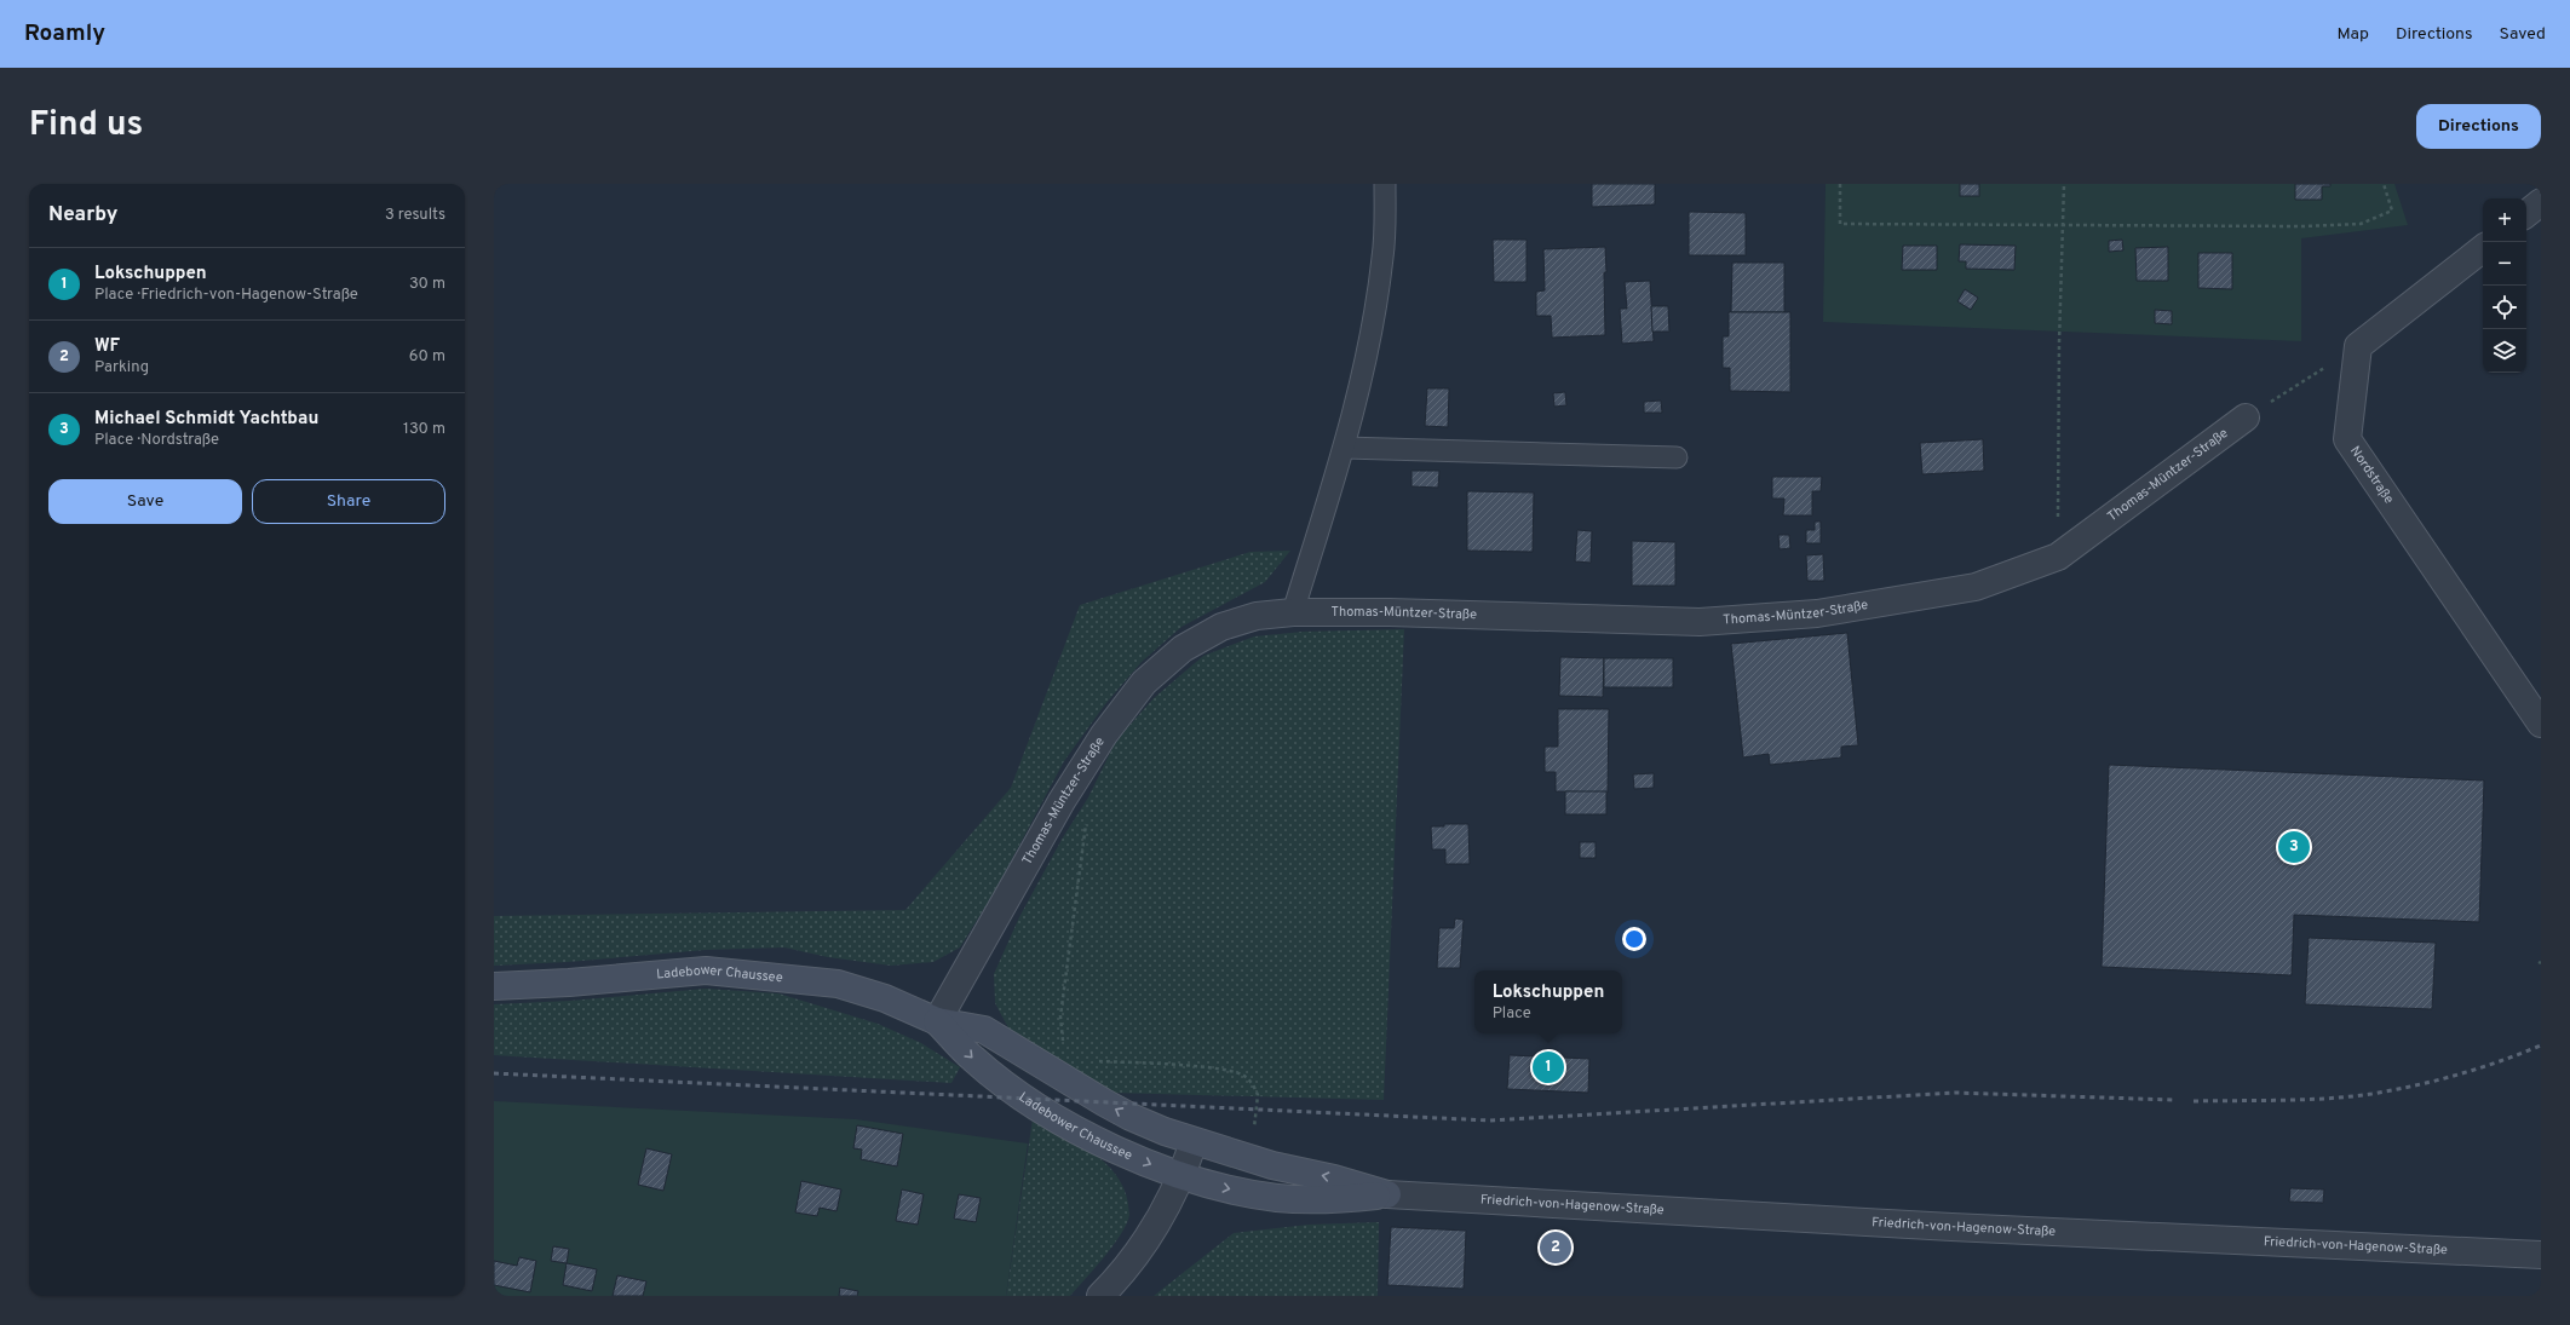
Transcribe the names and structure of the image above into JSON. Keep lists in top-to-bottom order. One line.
{"streets":{"street":["Thomas-Müntzer-Straße","Nordstraße","Ladebower Chaussee","Friedrich-von-Hagenow-Straße"]},"crossings":[["Thomas-Müntzer-Straße","Ladebower Chaussee"],["Ladebower Chaussee","Friedrich-von-Hagenow-Straße"]],"page":{"header":"Roamly","nav":["Map","Directions","Saved"],"title":"Find us","buttons":["Directions",["Save","Share"]],"heading":["Nearby","3 results"],"map_buttons":["+","−"],"list":[{"mark":"1","name":"Lokschuppen","note":"Place · Friedrich-von-Hagenow-Straße","value":"30 m"},{"mark":"2","name":"WF","note":"Parking","value":"60 m"},{"mark":"3","name":"Michael Schmidt Yachtbau","note":"Place · Nordstraße","value":"130 m"}],"pins":["3","1","2"],"popup":["Lokschuppen","Place"]}}
